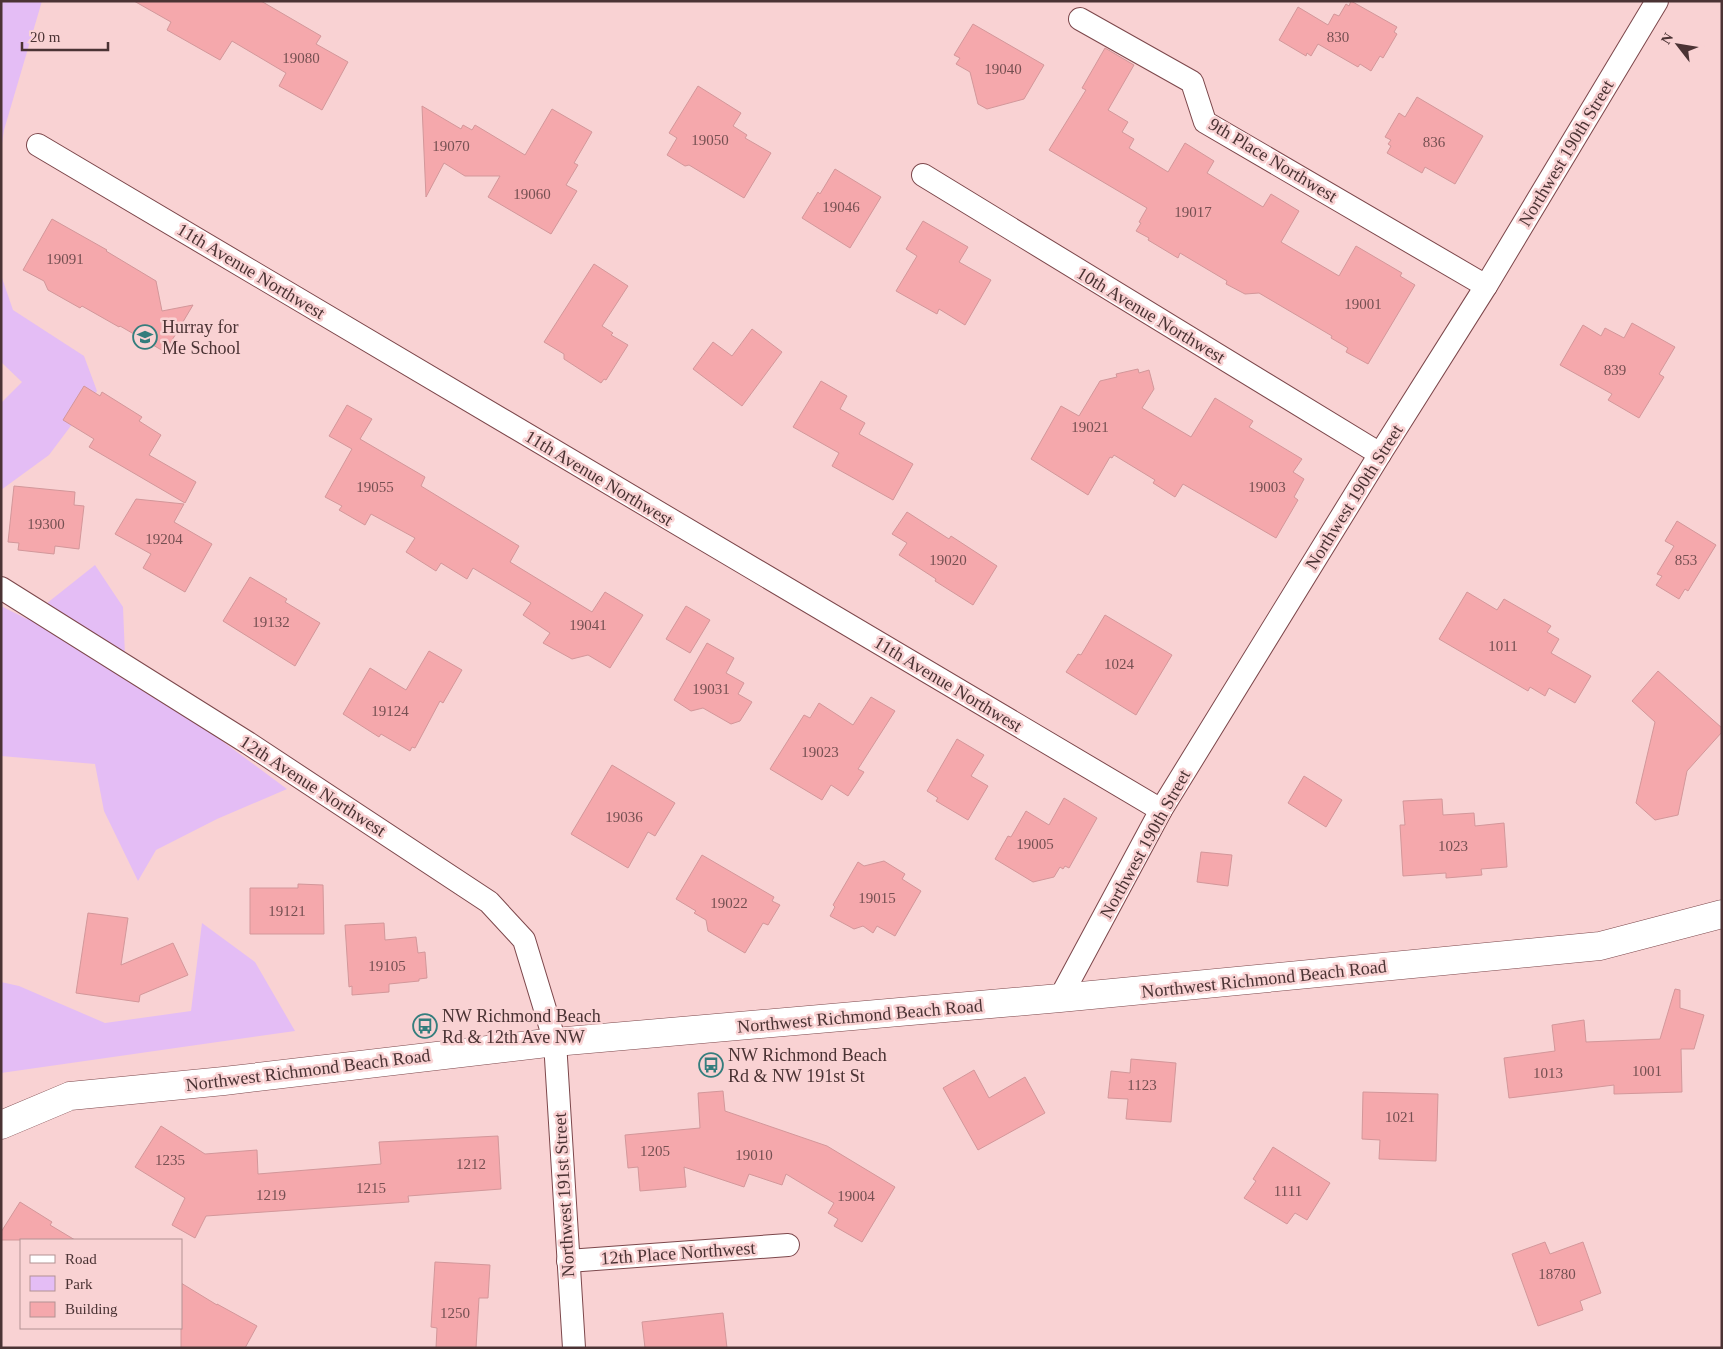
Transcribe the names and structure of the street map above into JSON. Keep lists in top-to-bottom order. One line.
{"streets":{"main road":["Northwest Richmond Beach Road"],"street":["Northwest 190th Street","9th Place Northwest","11th Avenue Northwest","10th Avenue Northwest","12th Avenue Northwest","Northwest 191st Street","12th Place Northwest"]},"crossings":[["Northwest 190th Street","9th Place Northwest"],["Northwest 190th Street","11th Avenue Northwest"],["Northwest 190th Street","10th Avenue Northwest"],["Northwest 190th Street","Northwest Richmond Beach Road"],["12th Avenue Northwest","Northwest Richmond Beach Road"],["12th Avenue Northwest","Northwest 191st Street"],["Northwest Richmond Beach Road","Northwest 191st Street"],["Northwest 191st Street","12th Place Northwest"]],"places":{"school or university":["Hurray for Me School"],"bus stop":["NW Richmond Beach Rd & 12th Ave NW","NW Richmond Beach Rd & NW 191st St"]},"house_numbers":["830","19080","19040","19050","836","19070","19060","19046","19017","19091","19001","839","19021","19055","19003","19300","19204","19020","853","19132","19041","1011","1024","19031","19124","19023","19036","19005","1023","19015","19022","19121","19105","1001","1013","1123","1021","1205","19010","1235","1212","1215","1111","1219","19004","18780","1250"],"legend":["Road","Park","Building"],"scale_bar":"20 m","north":"top left"}
